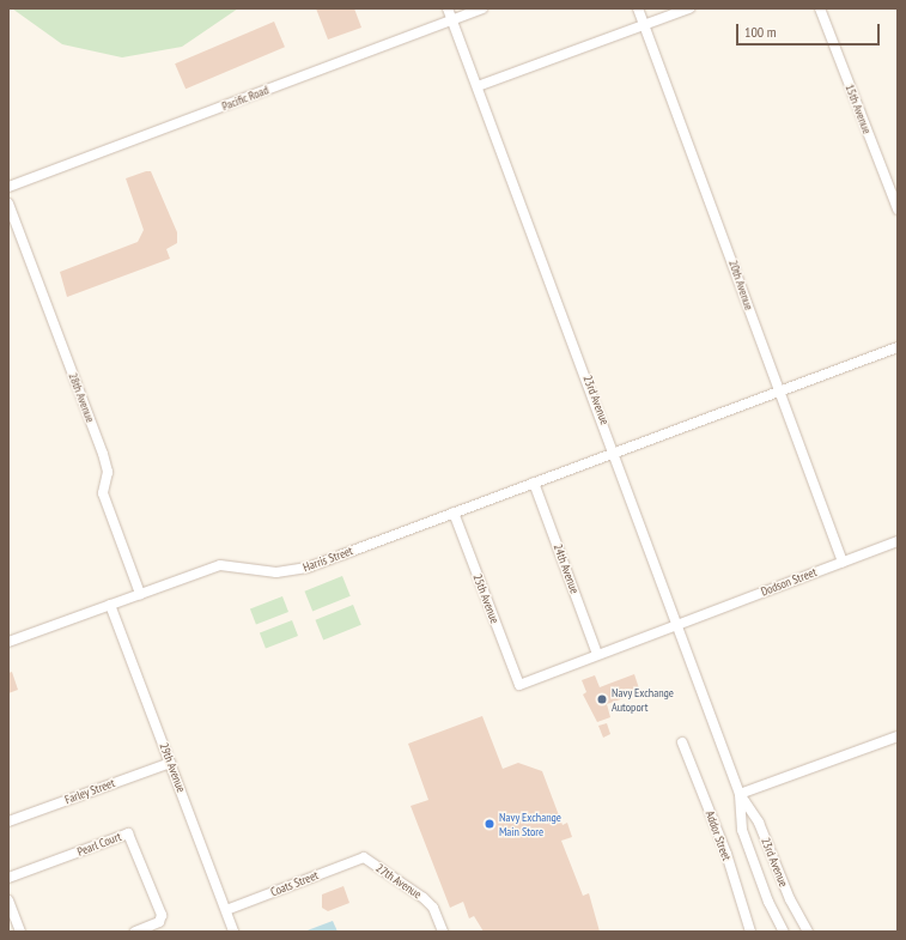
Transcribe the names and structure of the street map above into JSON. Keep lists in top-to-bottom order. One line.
{"streets":{"street":["Pacific Road","15th Avenue","20th Avenue","28th Avenue","23rd Avenue","Harris Street","24th Avenue","Dodson Street","25th Avenue","29th Avenue","Farley Street","Addor Street","Pearl Court","27th Avenue","Coats Street"]},"crossings":[["Pacific Road","23rd Avenue"],["20th Avenue","Harris Street"],["20th Avenue","Dodson Street"],["28th Avenue","Harris Street"],["23rd Avenue","Harris Street"],["23rd Avenue","Dodson Street"],["Harris Street","24th Avenue"],["Harris Street","25th Avenue"],["Harris Street","29th Avenue"],["24th Avenue","Dodson Street"],["Dodson Street","25th Avenue"],["29th Avenue","Farley Street"],["29th Avenue","Coats Street"],["27th Avenue","Coats Street"]],"places":["Navy Exchange Autoport","Navy Exchange Main Store"],"scale_bar":"100 m"}
